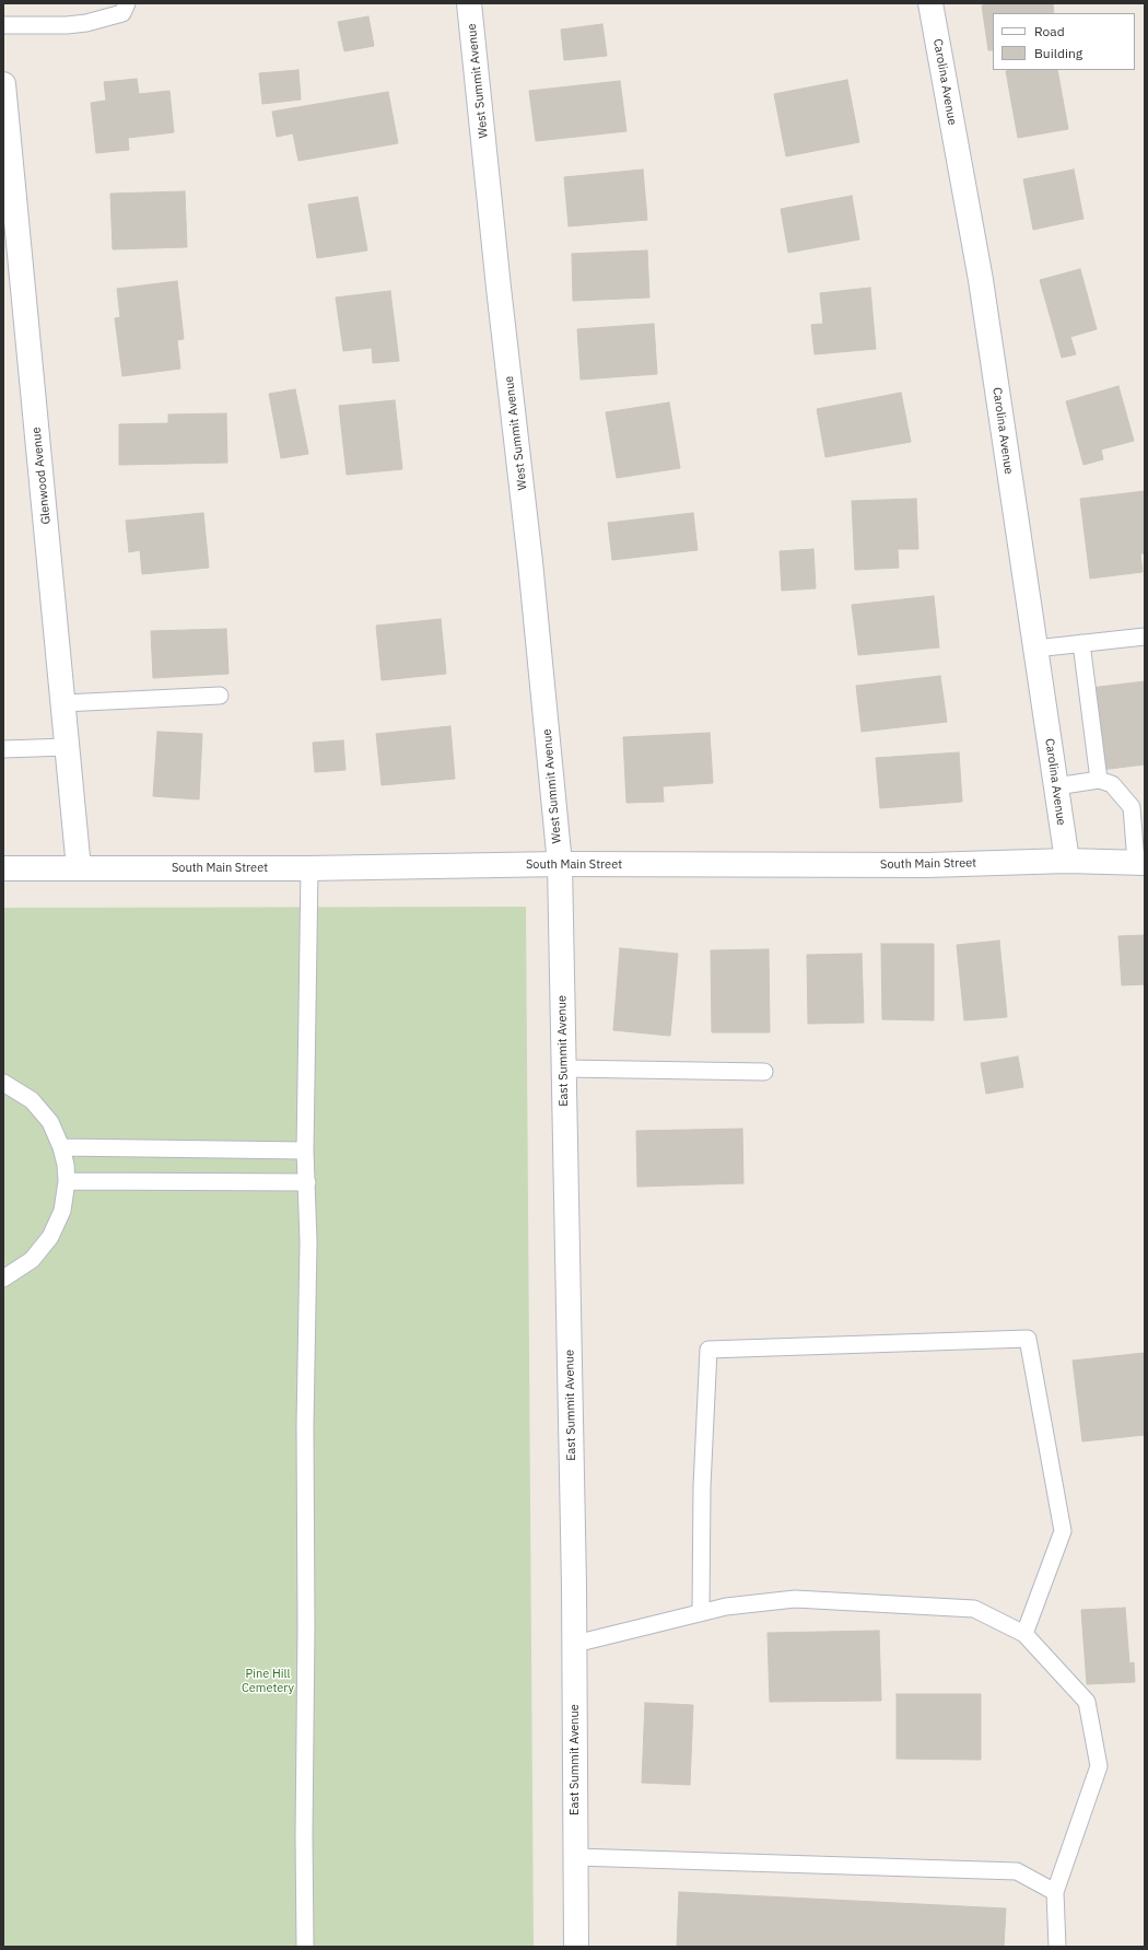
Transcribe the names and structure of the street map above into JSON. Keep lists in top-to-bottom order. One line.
{"streets":{"street":["West Summit Avenue","Carolina Avenue","Glenwood Avenue","South Main Street","East Summit Avenue"]},"crossings":[["West Summit Avenue","South Main Street"],["West Summit Avenue","East Summit Avenue"],["Carolina Avenue","South Main Street"],["Glenwood Avenue","South Main Street"],["South Main Street","East Summit Avenue"]],"parks":["Pine Hill Cemetery"],"legend":["Road","Building"]}
